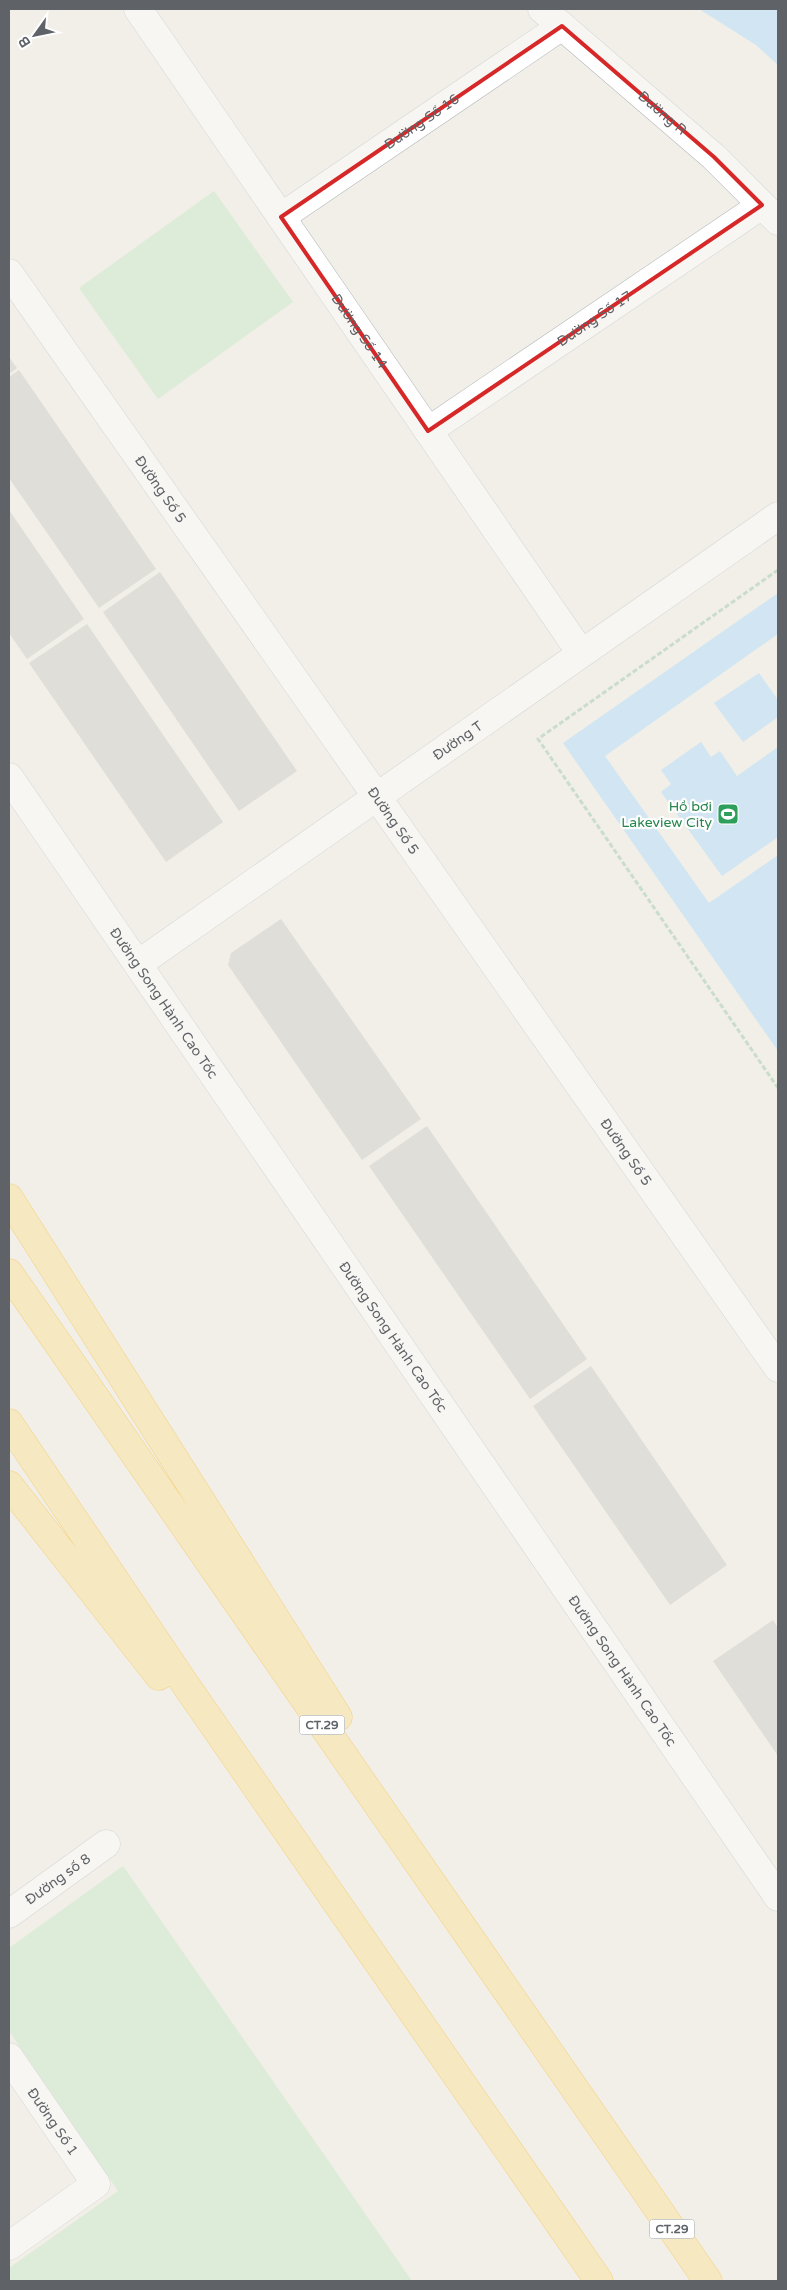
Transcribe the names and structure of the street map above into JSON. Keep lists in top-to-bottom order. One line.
{"streets":{"highway":["CT.29"],"street":["Đường R","Đường Số 16","Đường Số 17","Đường Số 14","Đường Số 5","Đường T","Đường Song Hành Cao Tốc","Đường số 8","Đường Số 1"]},"crossings":[["Đường R","Đường Số 16"],["Đường R","Đường Số 17"],["Đường Số 16","Đường Số 14"],["Đường Số 17","Đường Số 14"],["Đường Số 14","Đường T"],["Đường Số 5","Đường T"],["Đường T","Đường Song Hành Cao Tốc"]],"places":{"sports":["Hồ bơi Lakeview City"]},"north":"bottom left"}
